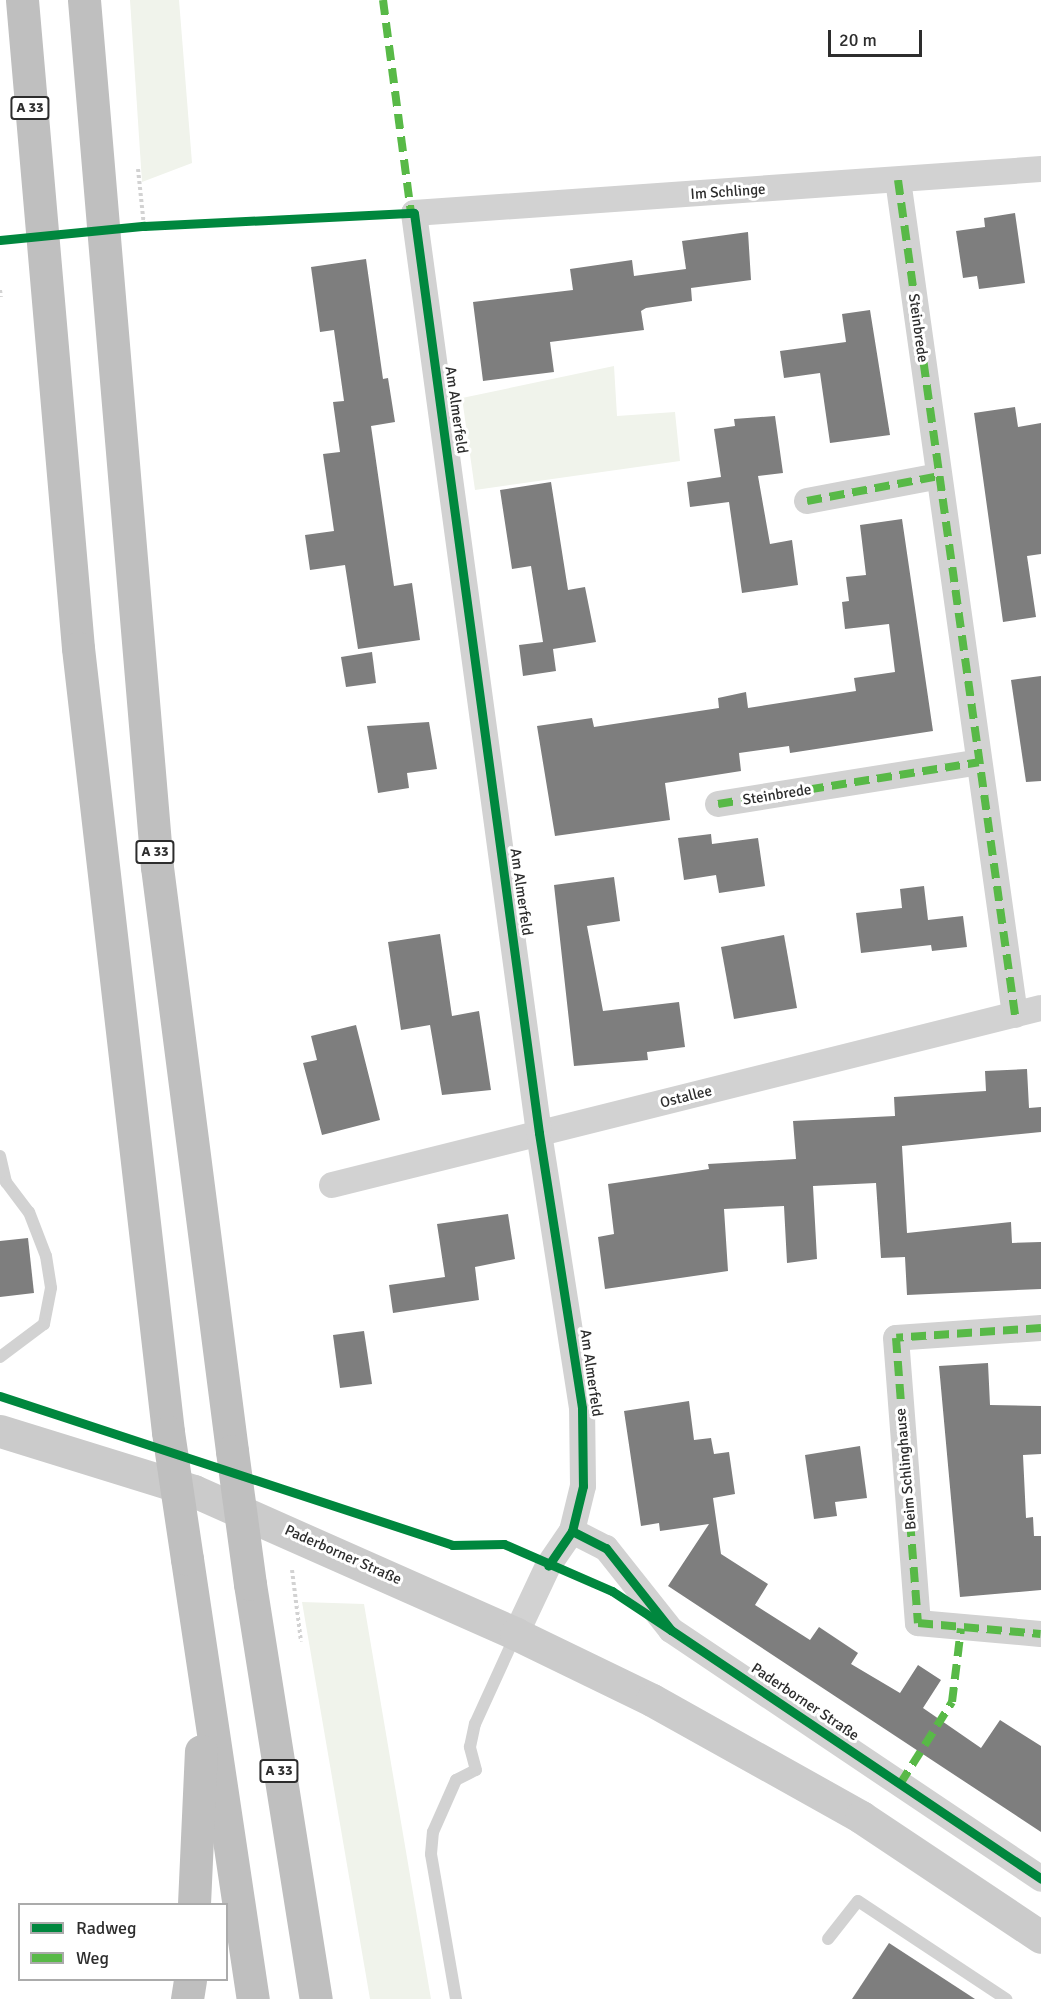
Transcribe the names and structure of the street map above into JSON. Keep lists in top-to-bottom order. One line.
{"streets":{"highway":["A 33"],"street":["Im Schlinge","Steinbrede","Am Almerfeld","Ostallee","Beim Schlinghause","Paderborner Straße"]},"crossings":[["Im Schlinge","Steinbrede"],["Im Schlinge","Am Almerfeld"],["Steinbrede","Ostallee"],["Am Almerfeld","Ostallee"],["Am Almerfeld","Paderborner Straße"]],"legend":["Radweg","Weg"],"scale_bar":"20 m"}
